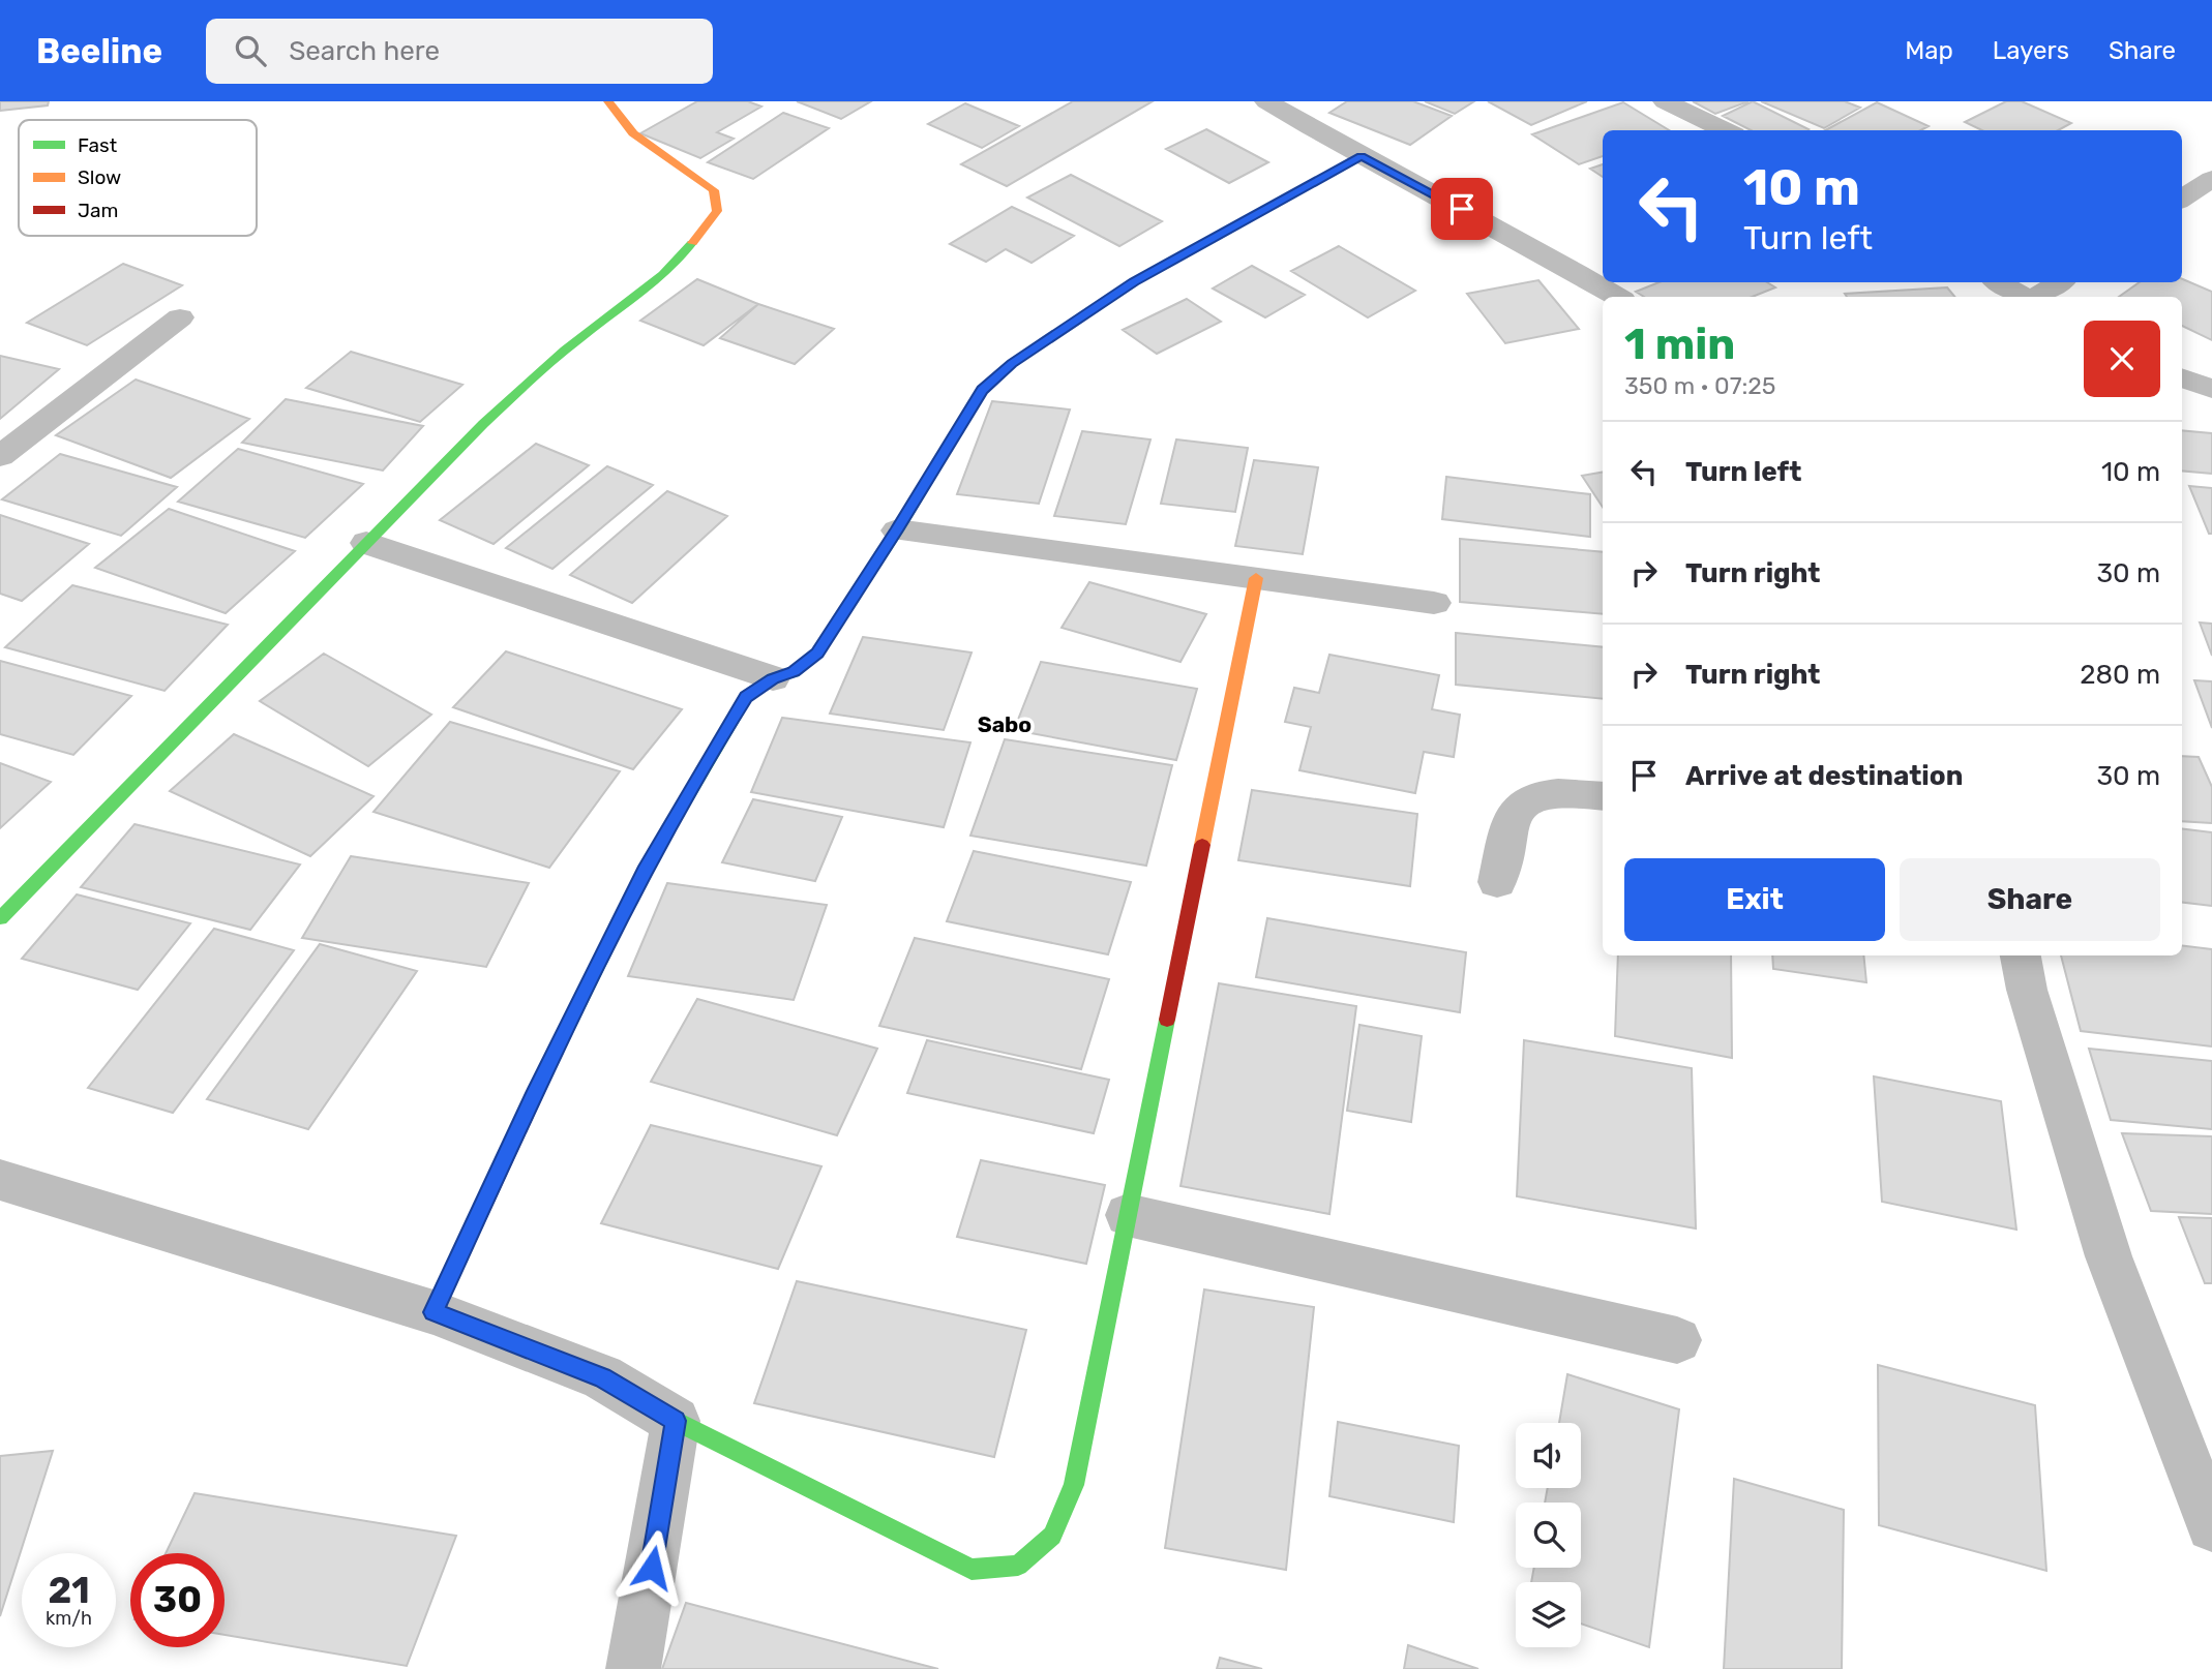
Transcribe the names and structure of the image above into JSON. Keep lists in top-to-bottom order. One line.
{"districts":["Sabo"],"legend":["Fast","Slow","Jam"],"page":{"header":"Beeline","search":"Search here","nav":["Map","Layers","Share"],"turn":["10 m","Turn left"],"heading":["1 min","350 m · 07:25"],"list":[{"name":"Turn left","value":"10 m"},{"name":"Turn right","value":"30 m"},{"name":"Turn right","value":"280 m"},{"name":"Arrive at destination","value":"30 m"}],"buttons":["Exit","Share"],"speed":"21 km/h","limit":"30"}}
